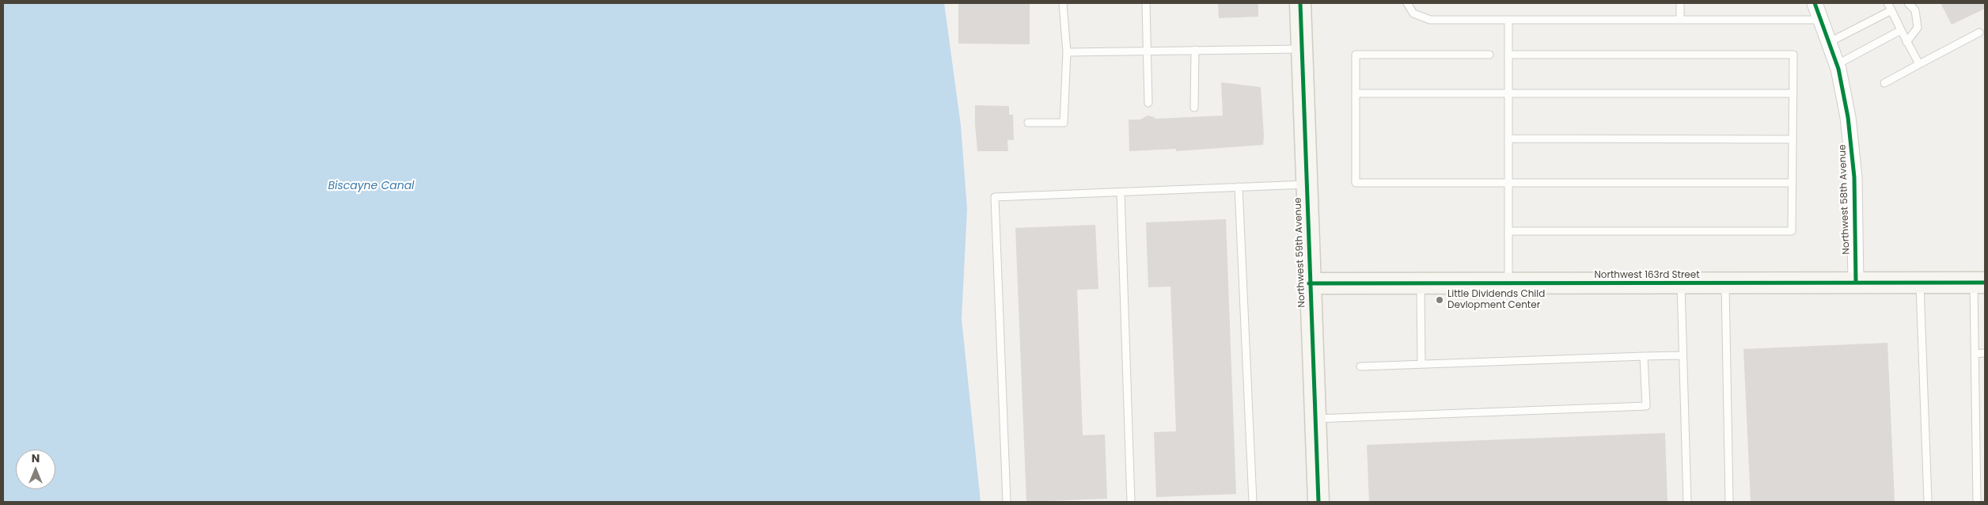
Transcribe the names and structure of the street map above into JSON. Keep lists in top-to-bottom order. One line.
{"streets":{"street":["Northwest 58th Avenue","Northwest 59th Avenue","Northwest 163rd Street"]},"crossings":[["Northwest 58th Avenue","Northwest 163rd Street"],["Northwest 59th Avenue","Northwest 163rd Street"]],"water":["Biscayne Canal"],"places":["Little Dividends Child Devlopment Center"],"north":"top"}
